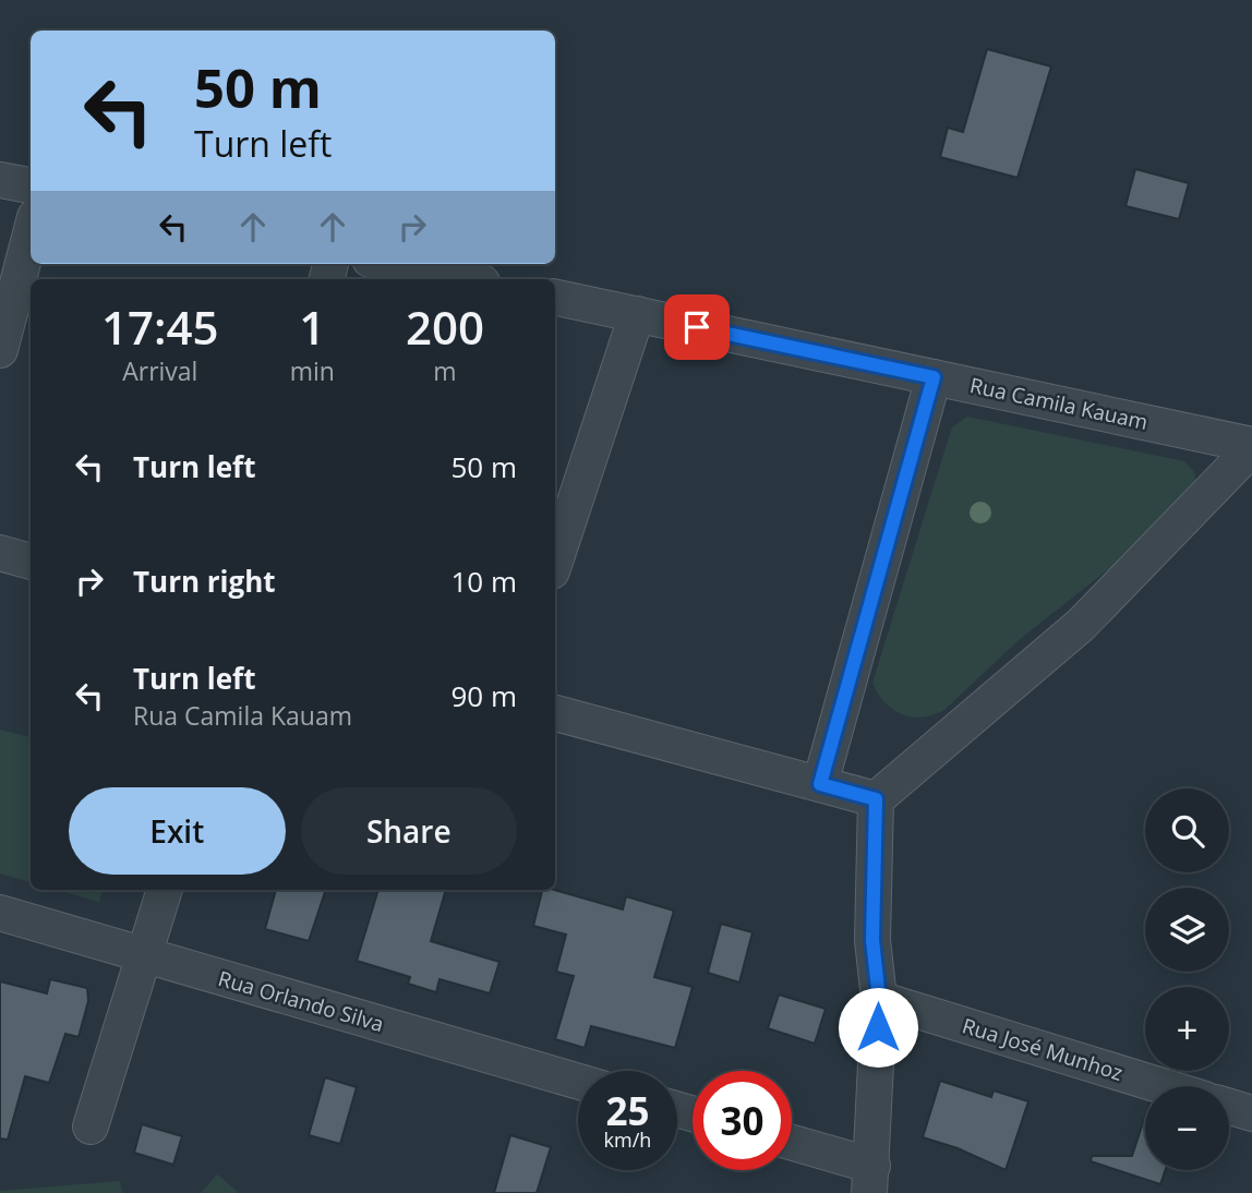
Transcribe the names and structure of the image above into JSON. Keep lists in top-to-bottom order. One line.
{"streets":{"street":["Rua Camila Kauam","Rua Orlando Silva","Rua José Munhoz"]},"page":{"turn":["50 m","Turn left"],"eta":["17:45","Arrival","1","min","200","m"],"list":[{"name":"Turn left","value":"50 m"},{"name":"Turn right","value":"10 m"},{"name":"Turn left","note":"Rua Camila Kauam","value":"90 m"}],"buttons":["Exit","Share"],"map_buttons":["+","−"],"speed":"25 km/h","limit":"30"}}
